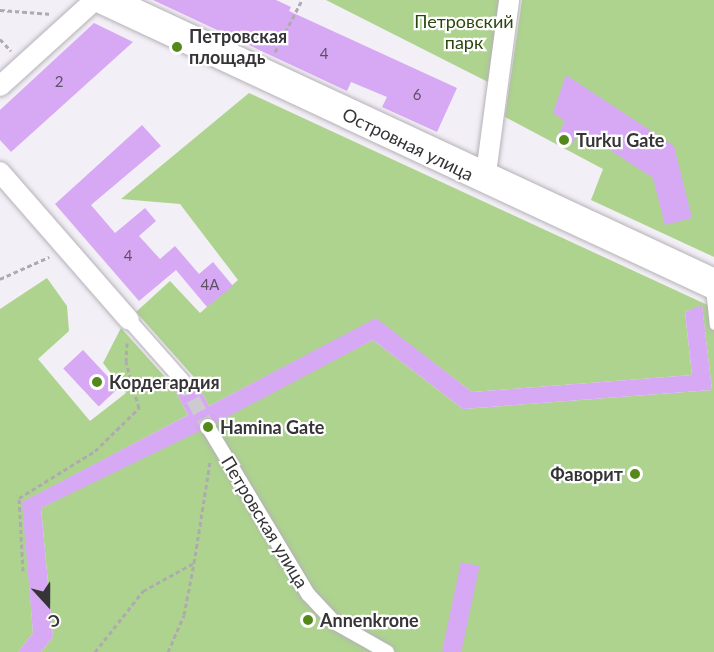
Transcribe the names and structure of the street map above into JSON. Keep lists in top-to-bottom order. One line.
{"streets":{"main road":["Островная улица"],"street":["Петровская улица"]},"parks":["Петровский парк"],"places":["Петровская площадь","Turku Gate","Кордегардия","Hamina Gate","Фаворит","Annenkrone"],"house_numbers":["4","2","6","4","4А"],"north":"bottom"}
